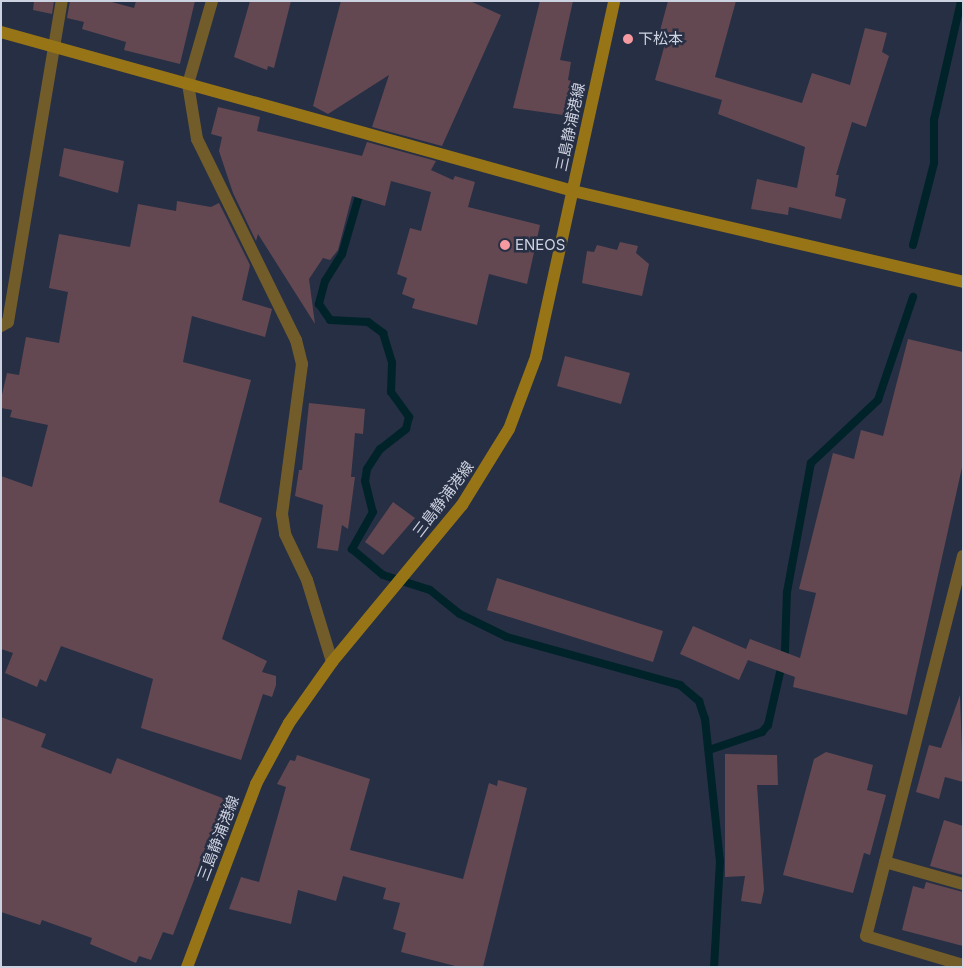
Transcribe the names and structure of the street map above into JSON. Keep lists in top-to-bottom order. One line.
{"streets":{"main road":["三島静浦港線"]},"places":["下松本","ENEOS"]}
